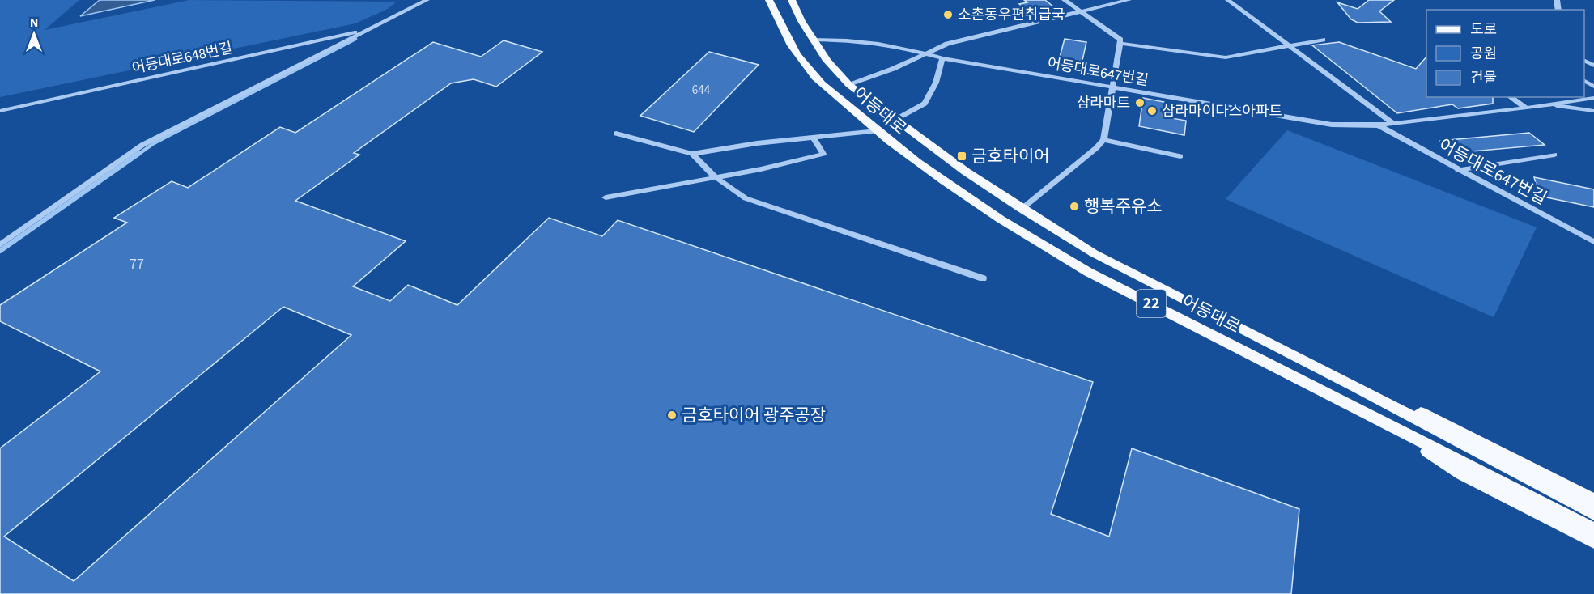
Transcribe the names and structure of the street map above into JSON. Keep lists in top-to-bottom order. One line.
{"streets":{"main road":["어등대로","22"],"street":["어등대로648번길","어등대로647번길"]},"crossings":[["어등대로647번길","어등대로"]],"places":{"other":["소촌동우편취급국","삼라마트","삼라마이다스아파트","행복주유소","금호타이어 광주공장"],"transit":["금호타이어"]},"house_numbers":["644","77"],"legend":["도로","공원","건물"],"north":"top"}
